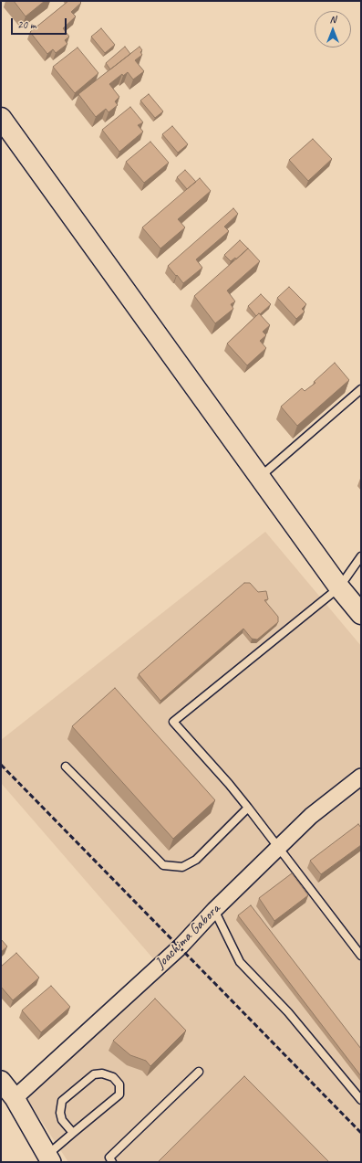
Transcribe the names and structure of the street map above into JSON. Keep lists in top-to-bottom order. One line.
{"streets":{"street":["Joachima Gabora"]},"scale_bar":"20 m","north":"top"}
